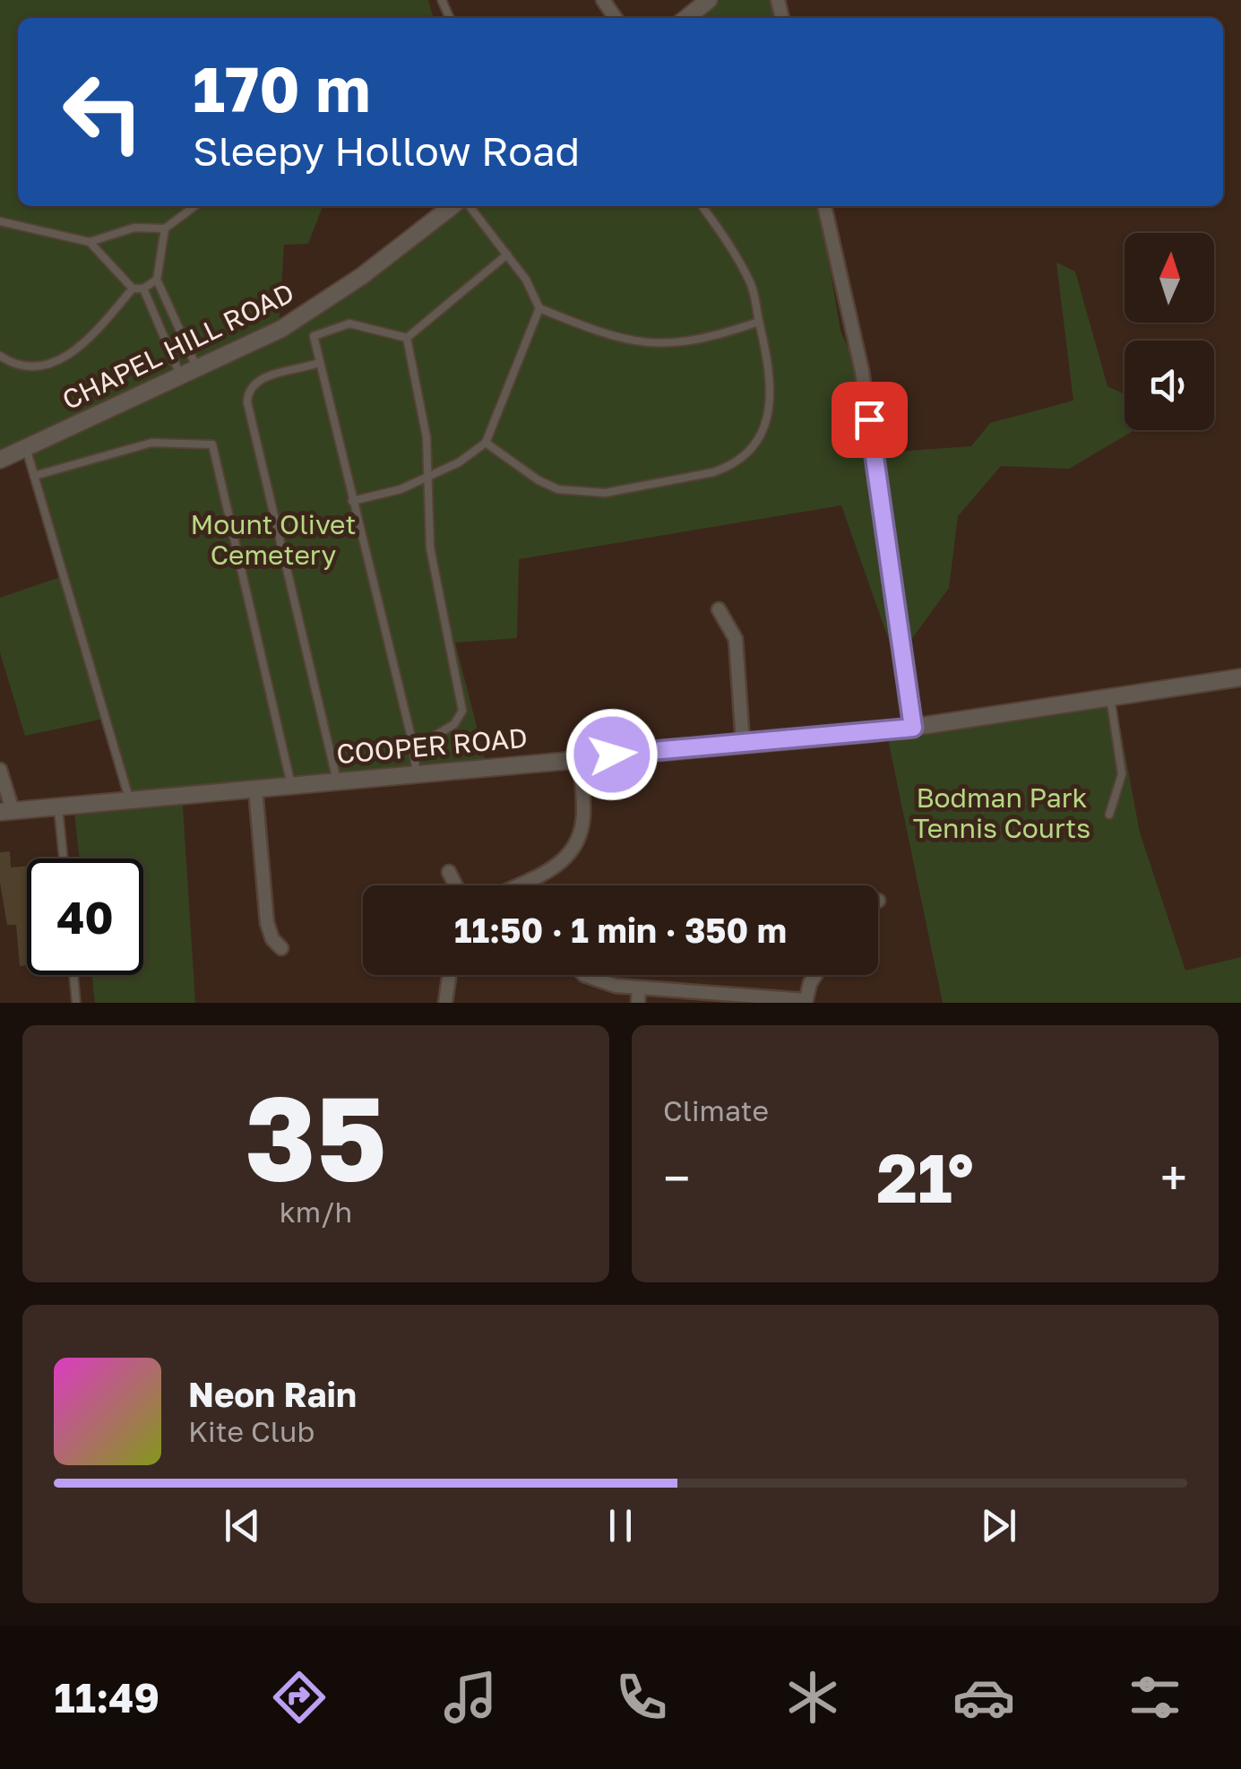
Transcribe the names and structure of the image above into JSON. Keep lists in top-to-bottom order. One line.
{"streets":{"street":["CHAPEL HILL ROAD","COOPER ROAD"]},"parks":["Mount Olivet Cemetery","Bodman Park Tennis Courts"],"north":"top","page":{"turn":["170 m","Sleepy Hollow Road"],"limit":"40","trip":"11:50 · 1 min · 350 m","tile":[["35","km/h"],"Climate"],"heat":["−","21°","+"],"song":["Neon Rain","Kite Club"],"tabs":"11:49"}}
